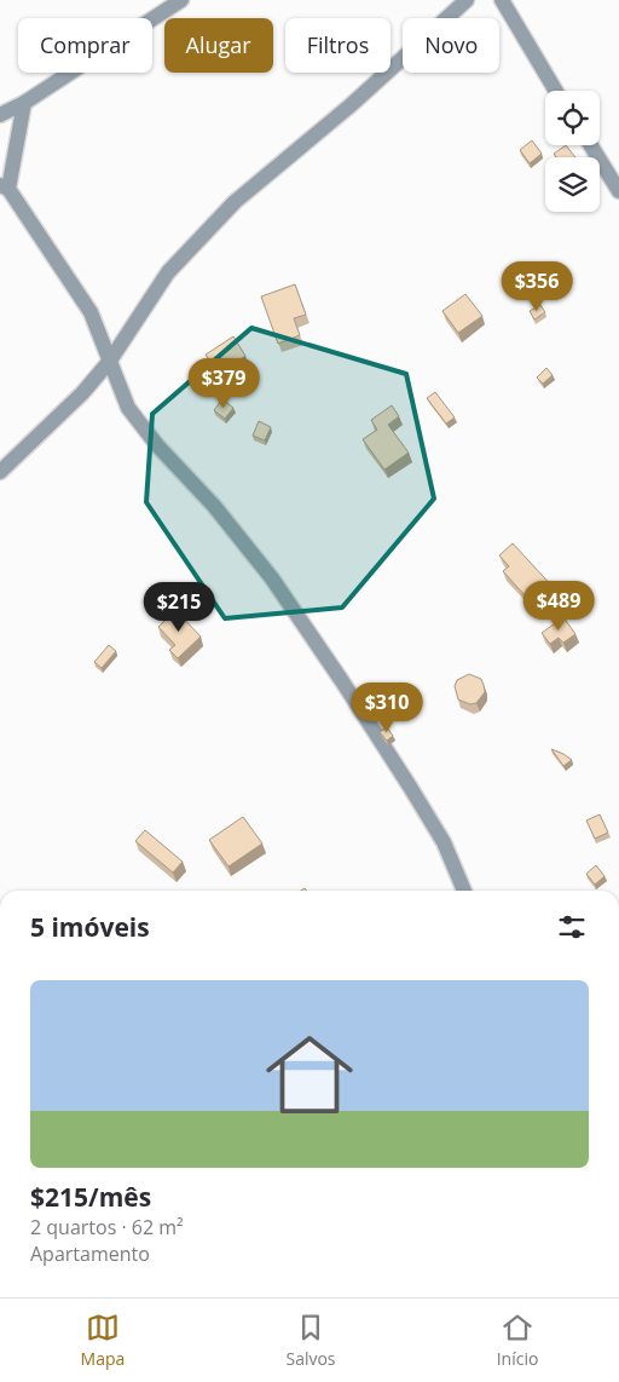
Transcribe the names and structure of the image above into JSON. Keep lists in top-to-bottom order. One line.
{"page":{"chip":["Comprar","Alugar","Filtros","Novo"],"price":["$356","$379","$489","$215","$310"],"heading":"5 imóveis","list":[{"name":"$215/mês","note":"2 quartos · 62 m² · Apartamento"}],"tabs":["Mapa","Salvos","Início"]}}
